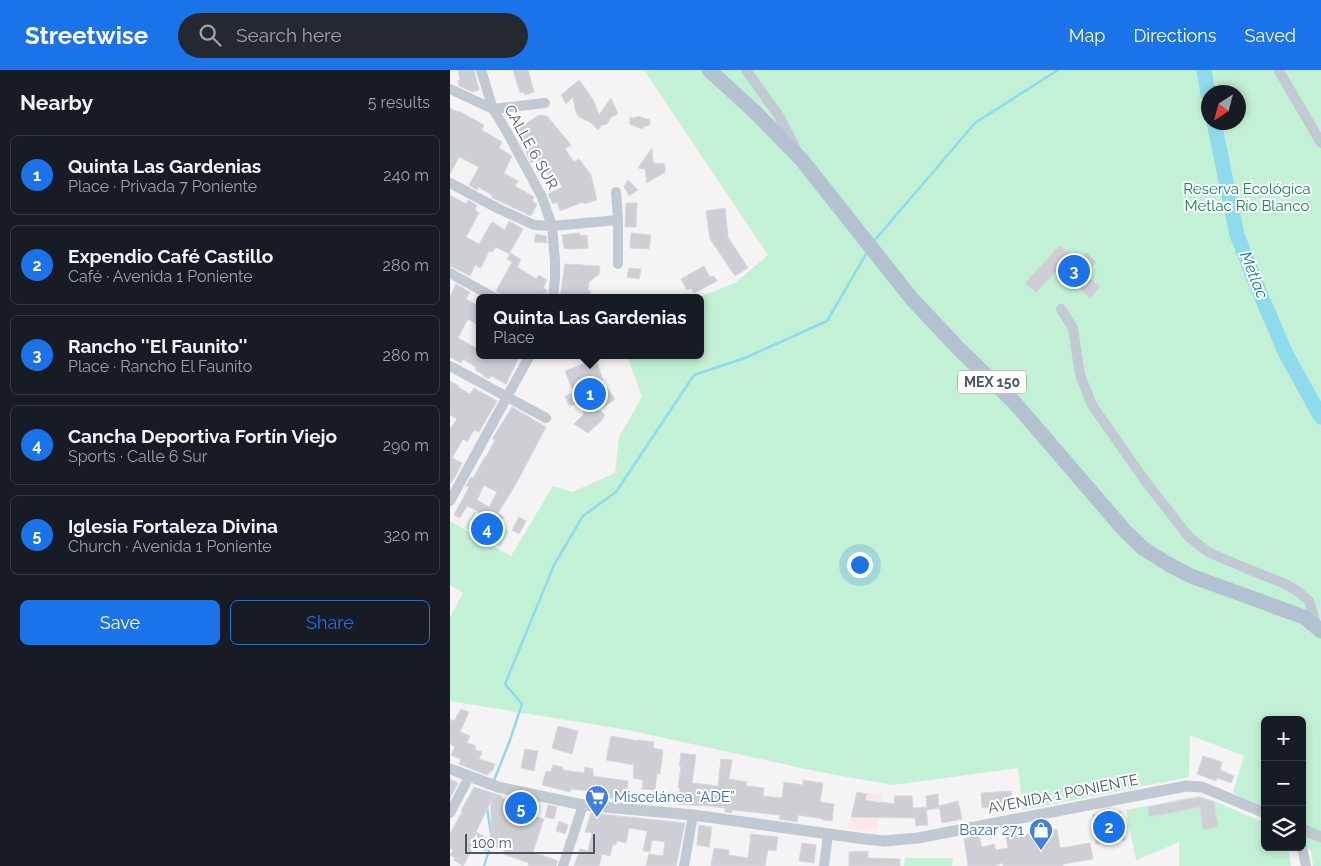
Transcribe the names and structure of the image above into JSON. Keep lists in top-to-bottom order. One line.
{"streets":{"main road":["MEX 150"],"street":["CALLE 6 SUR","AVENIDA 1 PONIENTE"]},"water":["Metlac"],"parks":["Reserva Ecológica Metlac Río Blanco"],"places":{"supermarket":["Miscelánea “ADE”"],"shop":["Bazar 271"]},"scale_bar":"100 m","north":"bottom left","page":{"header":"Streetwise","search":"Search here","nav":["Map","Directions","Saved"],"heading":["Nearby","5 results"],"list":[{"mark":"1","name":"Quinta Las Gardenias","note":"Place · Privada 7 Poniente","value":"240 m"},{"mark":"2","name":"Expendio Café Castillo","note":"Café · Avenida 1 Poniente","value":"280 m"},{"mark":"3","name":"Rancho ''El Faunito''","note":"Place · Rancho El Faunito","value":"280 m"},{"mark":"4","name":"Cancha Deportiva Fortín Viejo","note":"Sports · Calle 6 Sur","value":"290 m"},{"mark":"5","name":"Iglesia Fortaleza Divina","note":"Church · Avenida 1 Poniente","value":"320 m"}],"pins":["3","1","4","5","2"],"popup":["Quinta Las Gardenias","Place"],"buttons":["Save","Share"],"map_buttons":["+","−"],"scale":"100 m"}}
